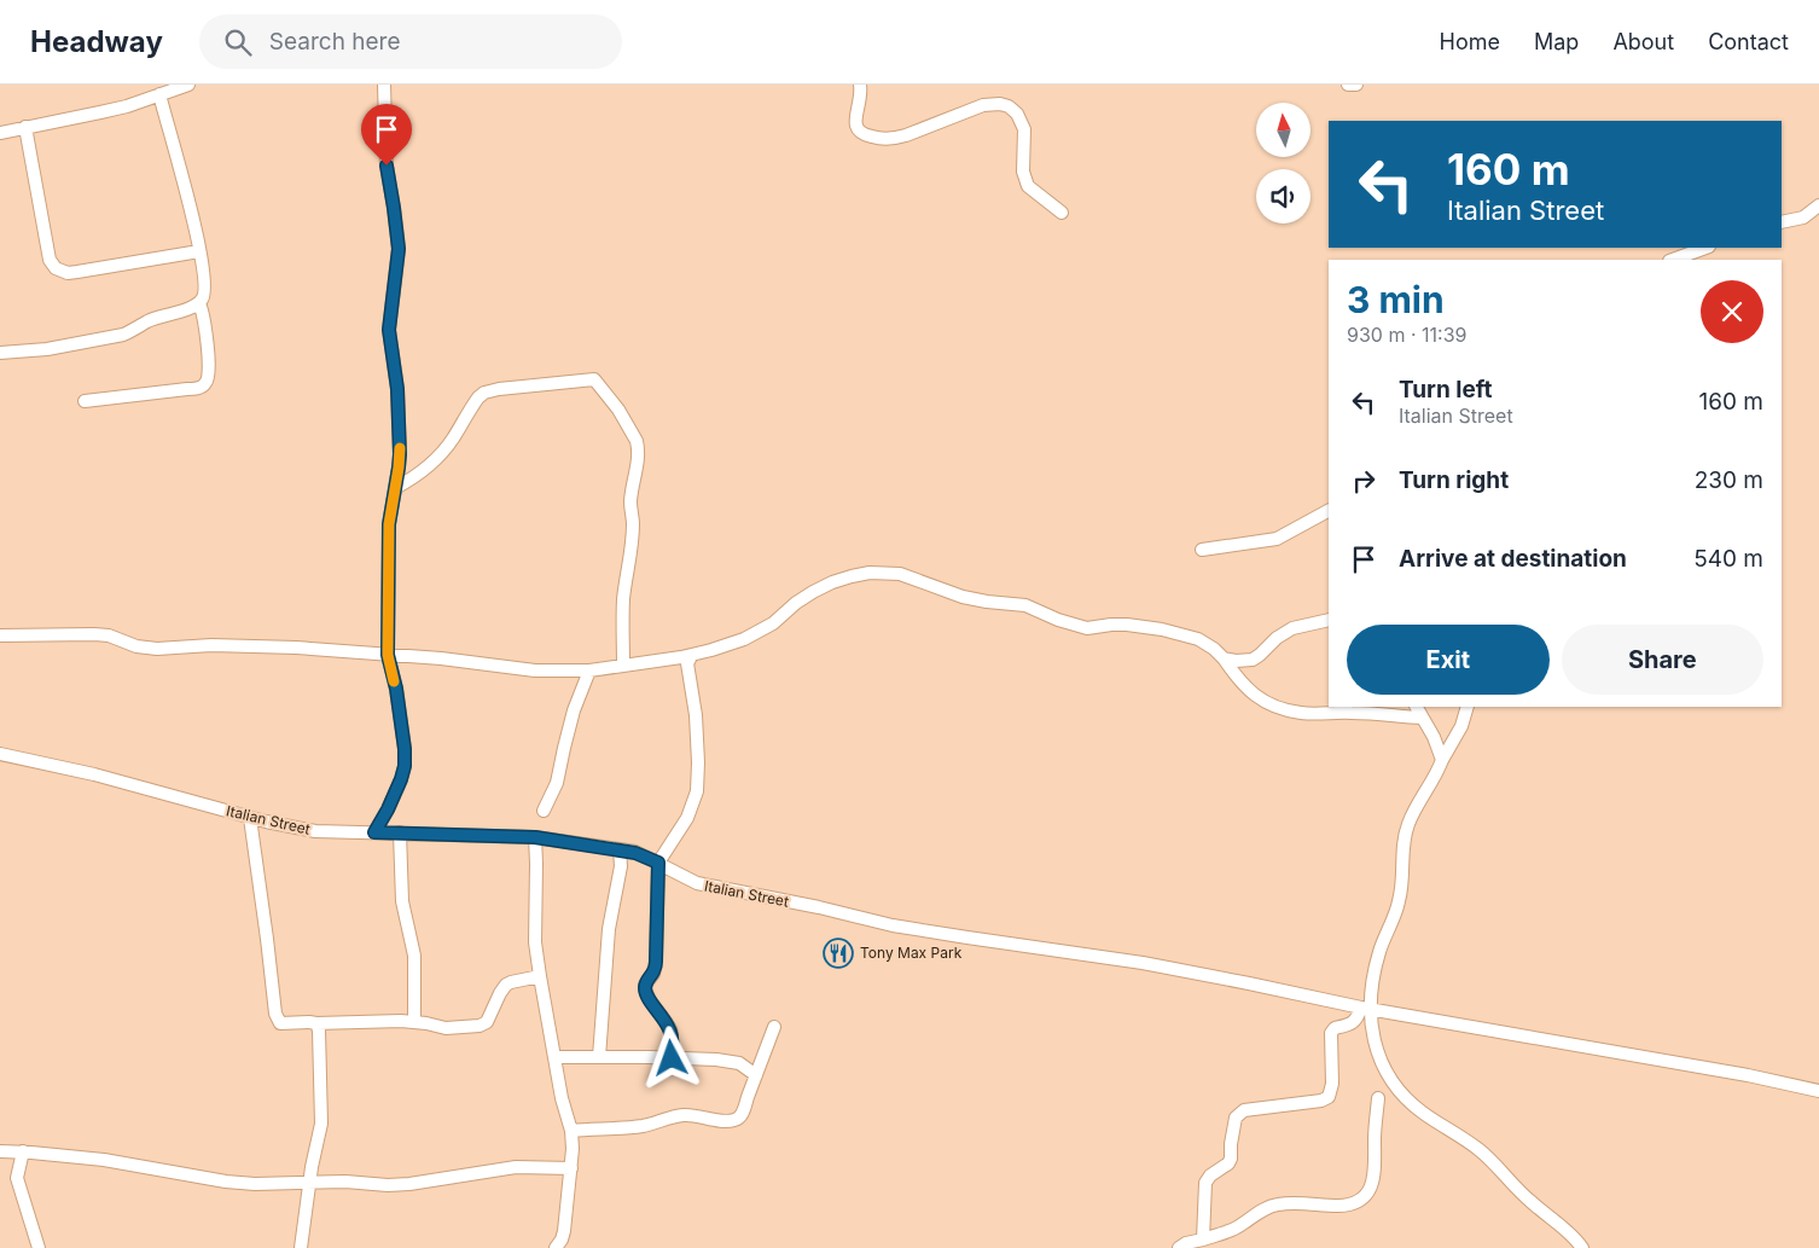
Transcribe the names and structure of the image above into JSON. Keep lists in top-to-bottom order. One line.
{"streets":{"street":["Italian Street"]},"places":{"restaurant":["Tony Max Park"]},"north":"top","page":{"header":"Headway","search":"Search here","nav":["Home","Map","About","Contact"],"turn":["160 m","Italian Street"],"heading":["3 min","930 m · 11:39"],"list":[{"name":"Turn left","note":"Italian Street","value":"160 m"},{"name":"Turn right","value":"230 m"},{"name":"Arrive at destination","value":"540 m"}],"buttons":["Exit","Share"]}}
